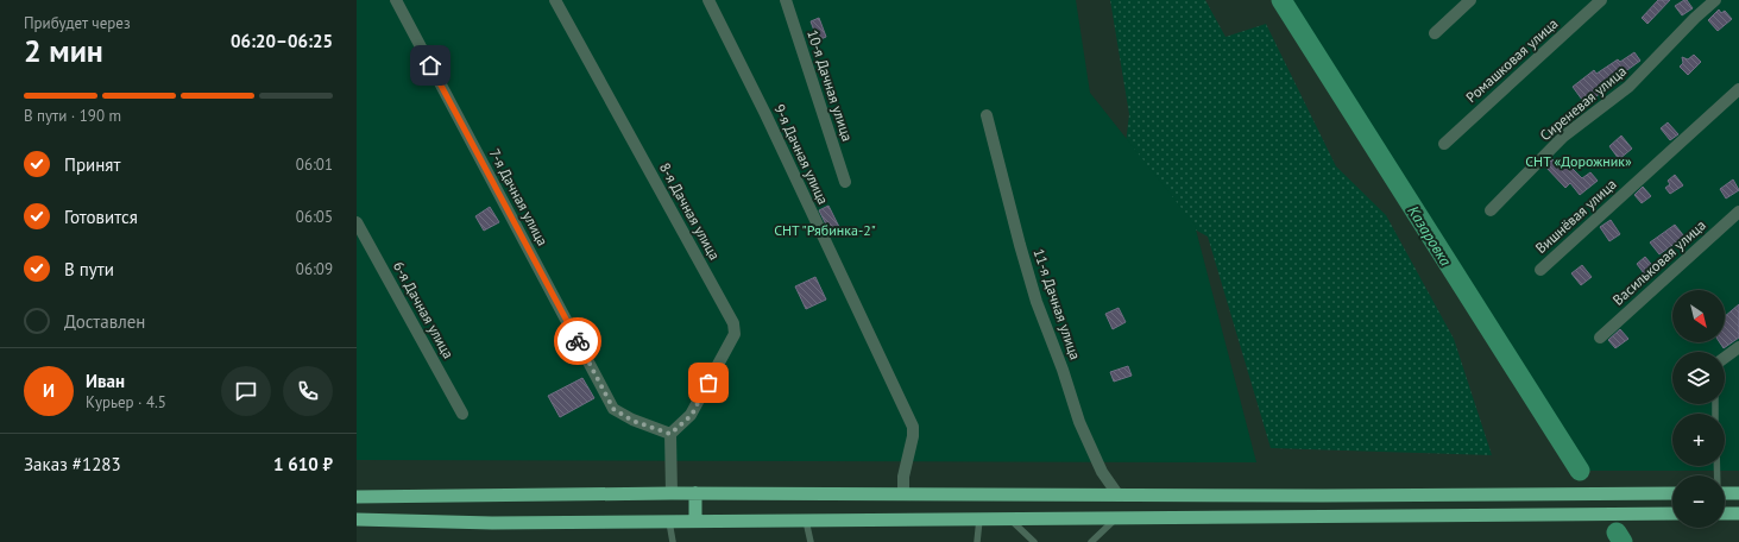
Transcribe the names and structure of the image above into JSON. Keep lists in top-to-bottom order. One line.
{"streets":{"street":["Ромашковая улица","10-я Дачная улица","Сиреневая улица","9-я Дачная улица","7-я Дачная улица","8-я Дачная улица","Вишнёвая улица","Васильковая улица","11-я Дачная улица","6-я Дачная улица"]},"crossings":[["7-я Дачная улица","8-я Дачная улица"]],"water":["Казаровка"],"parks":["СНТ «Дорожник»","СНТ \"Рябинка-2\""],"north":"bottom right","page":{"heading":["2 мин","Прибудет через","06:20–06:25"],"panel":["Иван","Курьер · 4.5","Заказ #1283","1 610 ₽"],"bar":"В пути · 190 m","list":[["Принят","06:01"],["Готовится","06:05"],["В пути","06:09"],"Доставлен"],"map_buttons":["+","−"],"round":"И"}}
